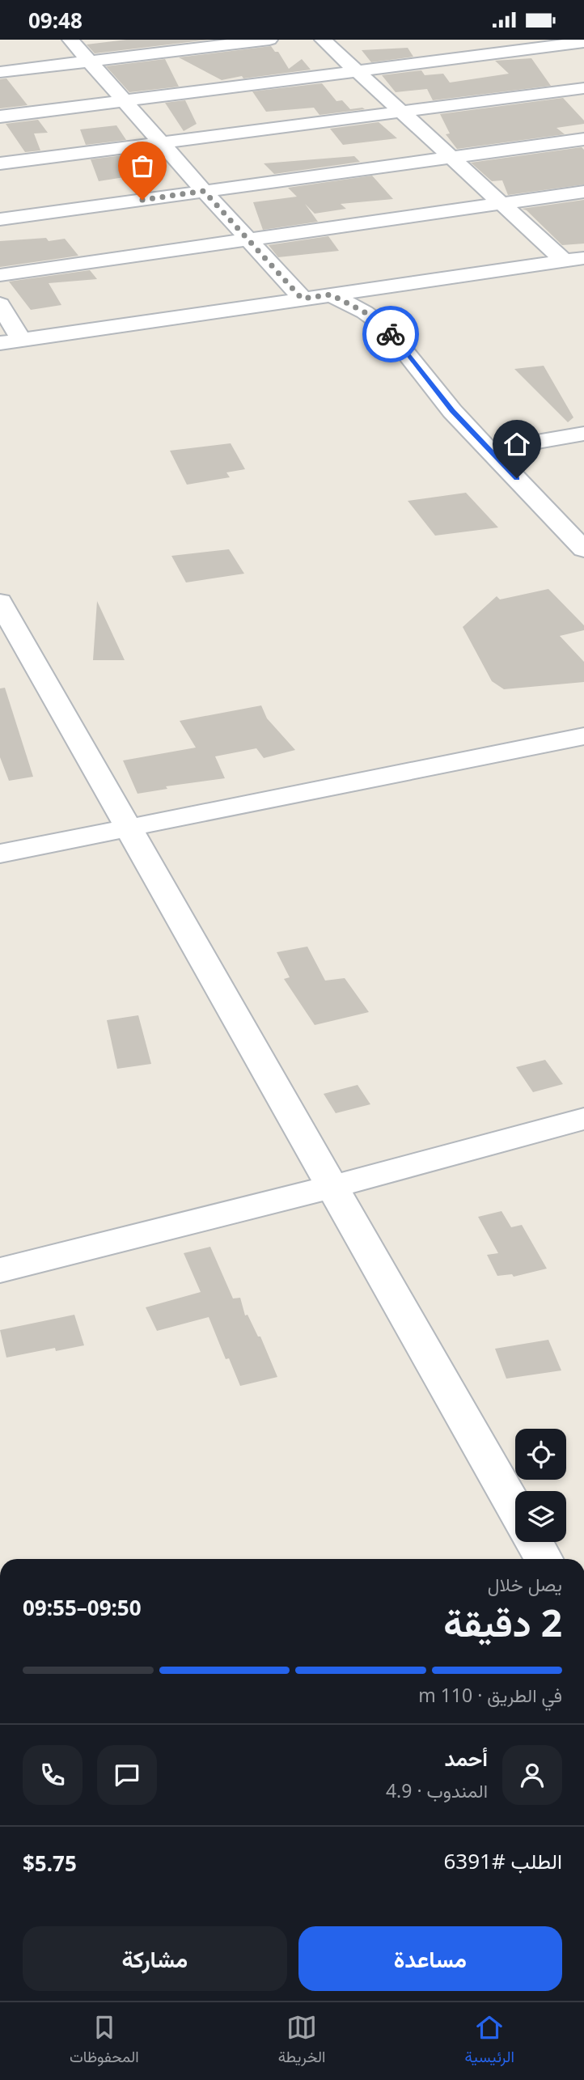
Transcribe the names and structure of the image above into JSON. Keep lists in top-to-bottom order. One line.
{"page":{"status":"09:48","heading":["2 دقيقة","يصل خلال","09:50–09:55"],"panel":["أحمد","المندوب · 4.9","الطلب #6391","$5.75"],"bar":"في الطريق · 110 m","buttons":["مساعدة","مشاركة"],"tabs":["الرئيسية","الخريطة","المحفوظات"]}}
